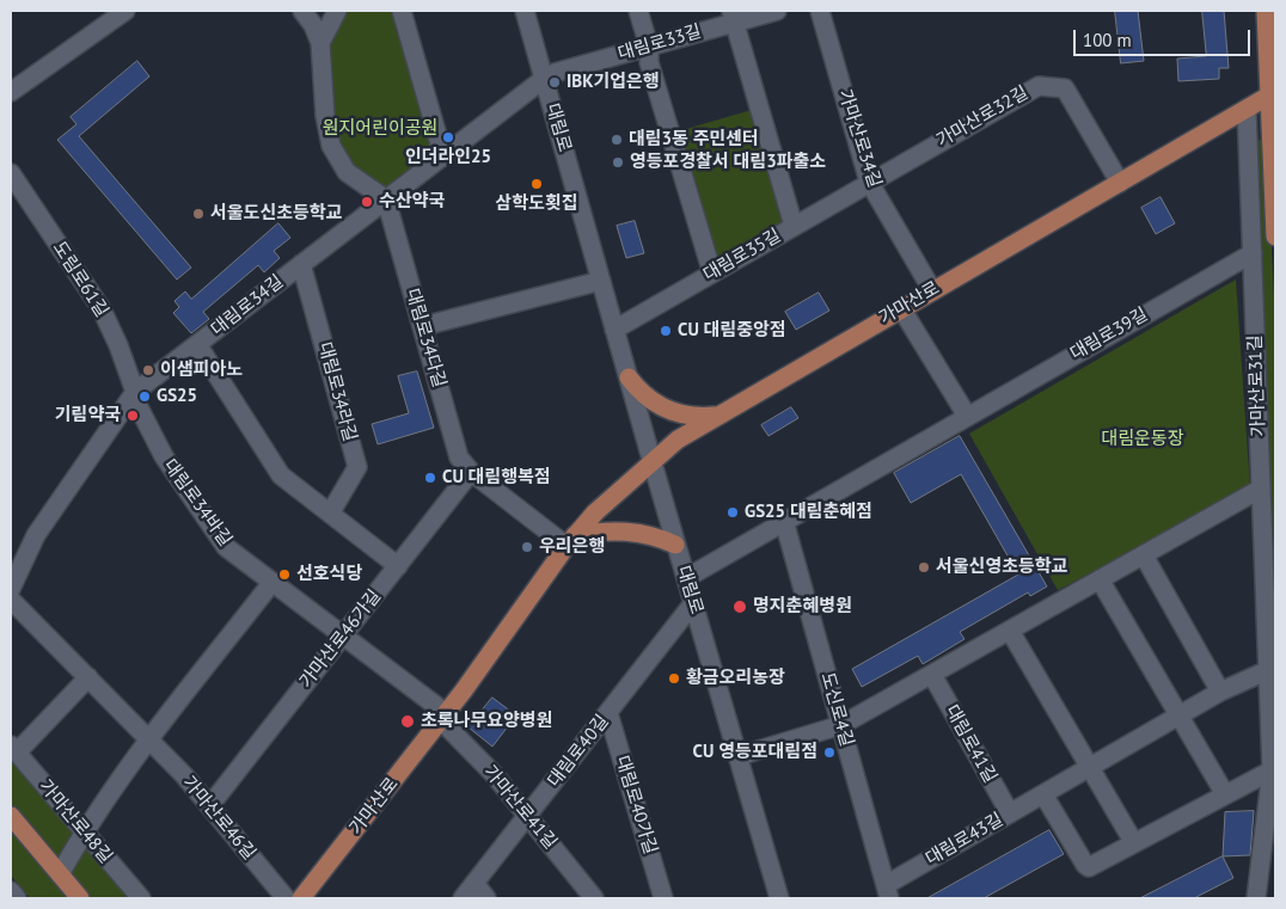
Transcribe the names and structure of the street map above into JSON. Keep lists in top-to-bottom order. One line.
{"streets":{"main road":["가마산로"],"street":["대림로33길","가마산로32길","대림로","가마산로34길","대림로35길","도림로61길","대림로34길","대림로39길","대림로34다길","가마산로31길","대림로34라길","대림로34바길","가마산로46가길","도신로4길","대림로41길","대림로40길","대림로40가길","가마산로41길","가마산로46길","가마산로48길","대림로43길"]},"crossings":[["대림로33길","대림로"],["대림로33길","대림로34길"],["가마산로32길","가마산로34길"],["가마산로32길","대림로35길"],["가마산로32길","가마산로"],["대림로","대림로35길"],["대림로","가마산로"],["대림로","대림로34길"],["대림로","대림로39길"],["대림로","대림로40길"],["가마산로34길","대림로35길"],["가마산로34길","가마산로"],["도림로61길","대림로34길"],["도림로61길","대림로34바길"],["가마산로","가마산로31길"],["가마산로","가마산로41길"],["대림로34길","대림로34다길"],["대림로34길","대림로34라길"],["대림로34길","대림로34바길"],["대림로39길","가마산로31길"],["대림로39길","도신로4길"],["대림로34다길","가마산로46가길"],["가마산로31길","대림로43길"],["대림로34바길","가마산로46가길"],["가마산로46가길","가마산로46길"],["도신로4길","대림로43길"],["대림로41길","대림로43길"],["대림로40길","대림로40가길"],["대림로40길","가마산로41길"]],"parks":["원지어린이공원","대림운동장"],"places":["IBK기업은행","인더라인25","대림3동 주민센터","영등포경찰서 대림3파출소","삼학도횟집","수산약국","서울도신초등학교","CU 대림중앙점","이샘피아노","GS25","기림약국","CU 대림행복점","GS25 대림춘혜점","우리은행","서울신영초등학교","선호식당","명지춘혜병원","황금오리농장","초록나무요양병원","CU 영등포대림점"],"scale_bar":"100 m"}
